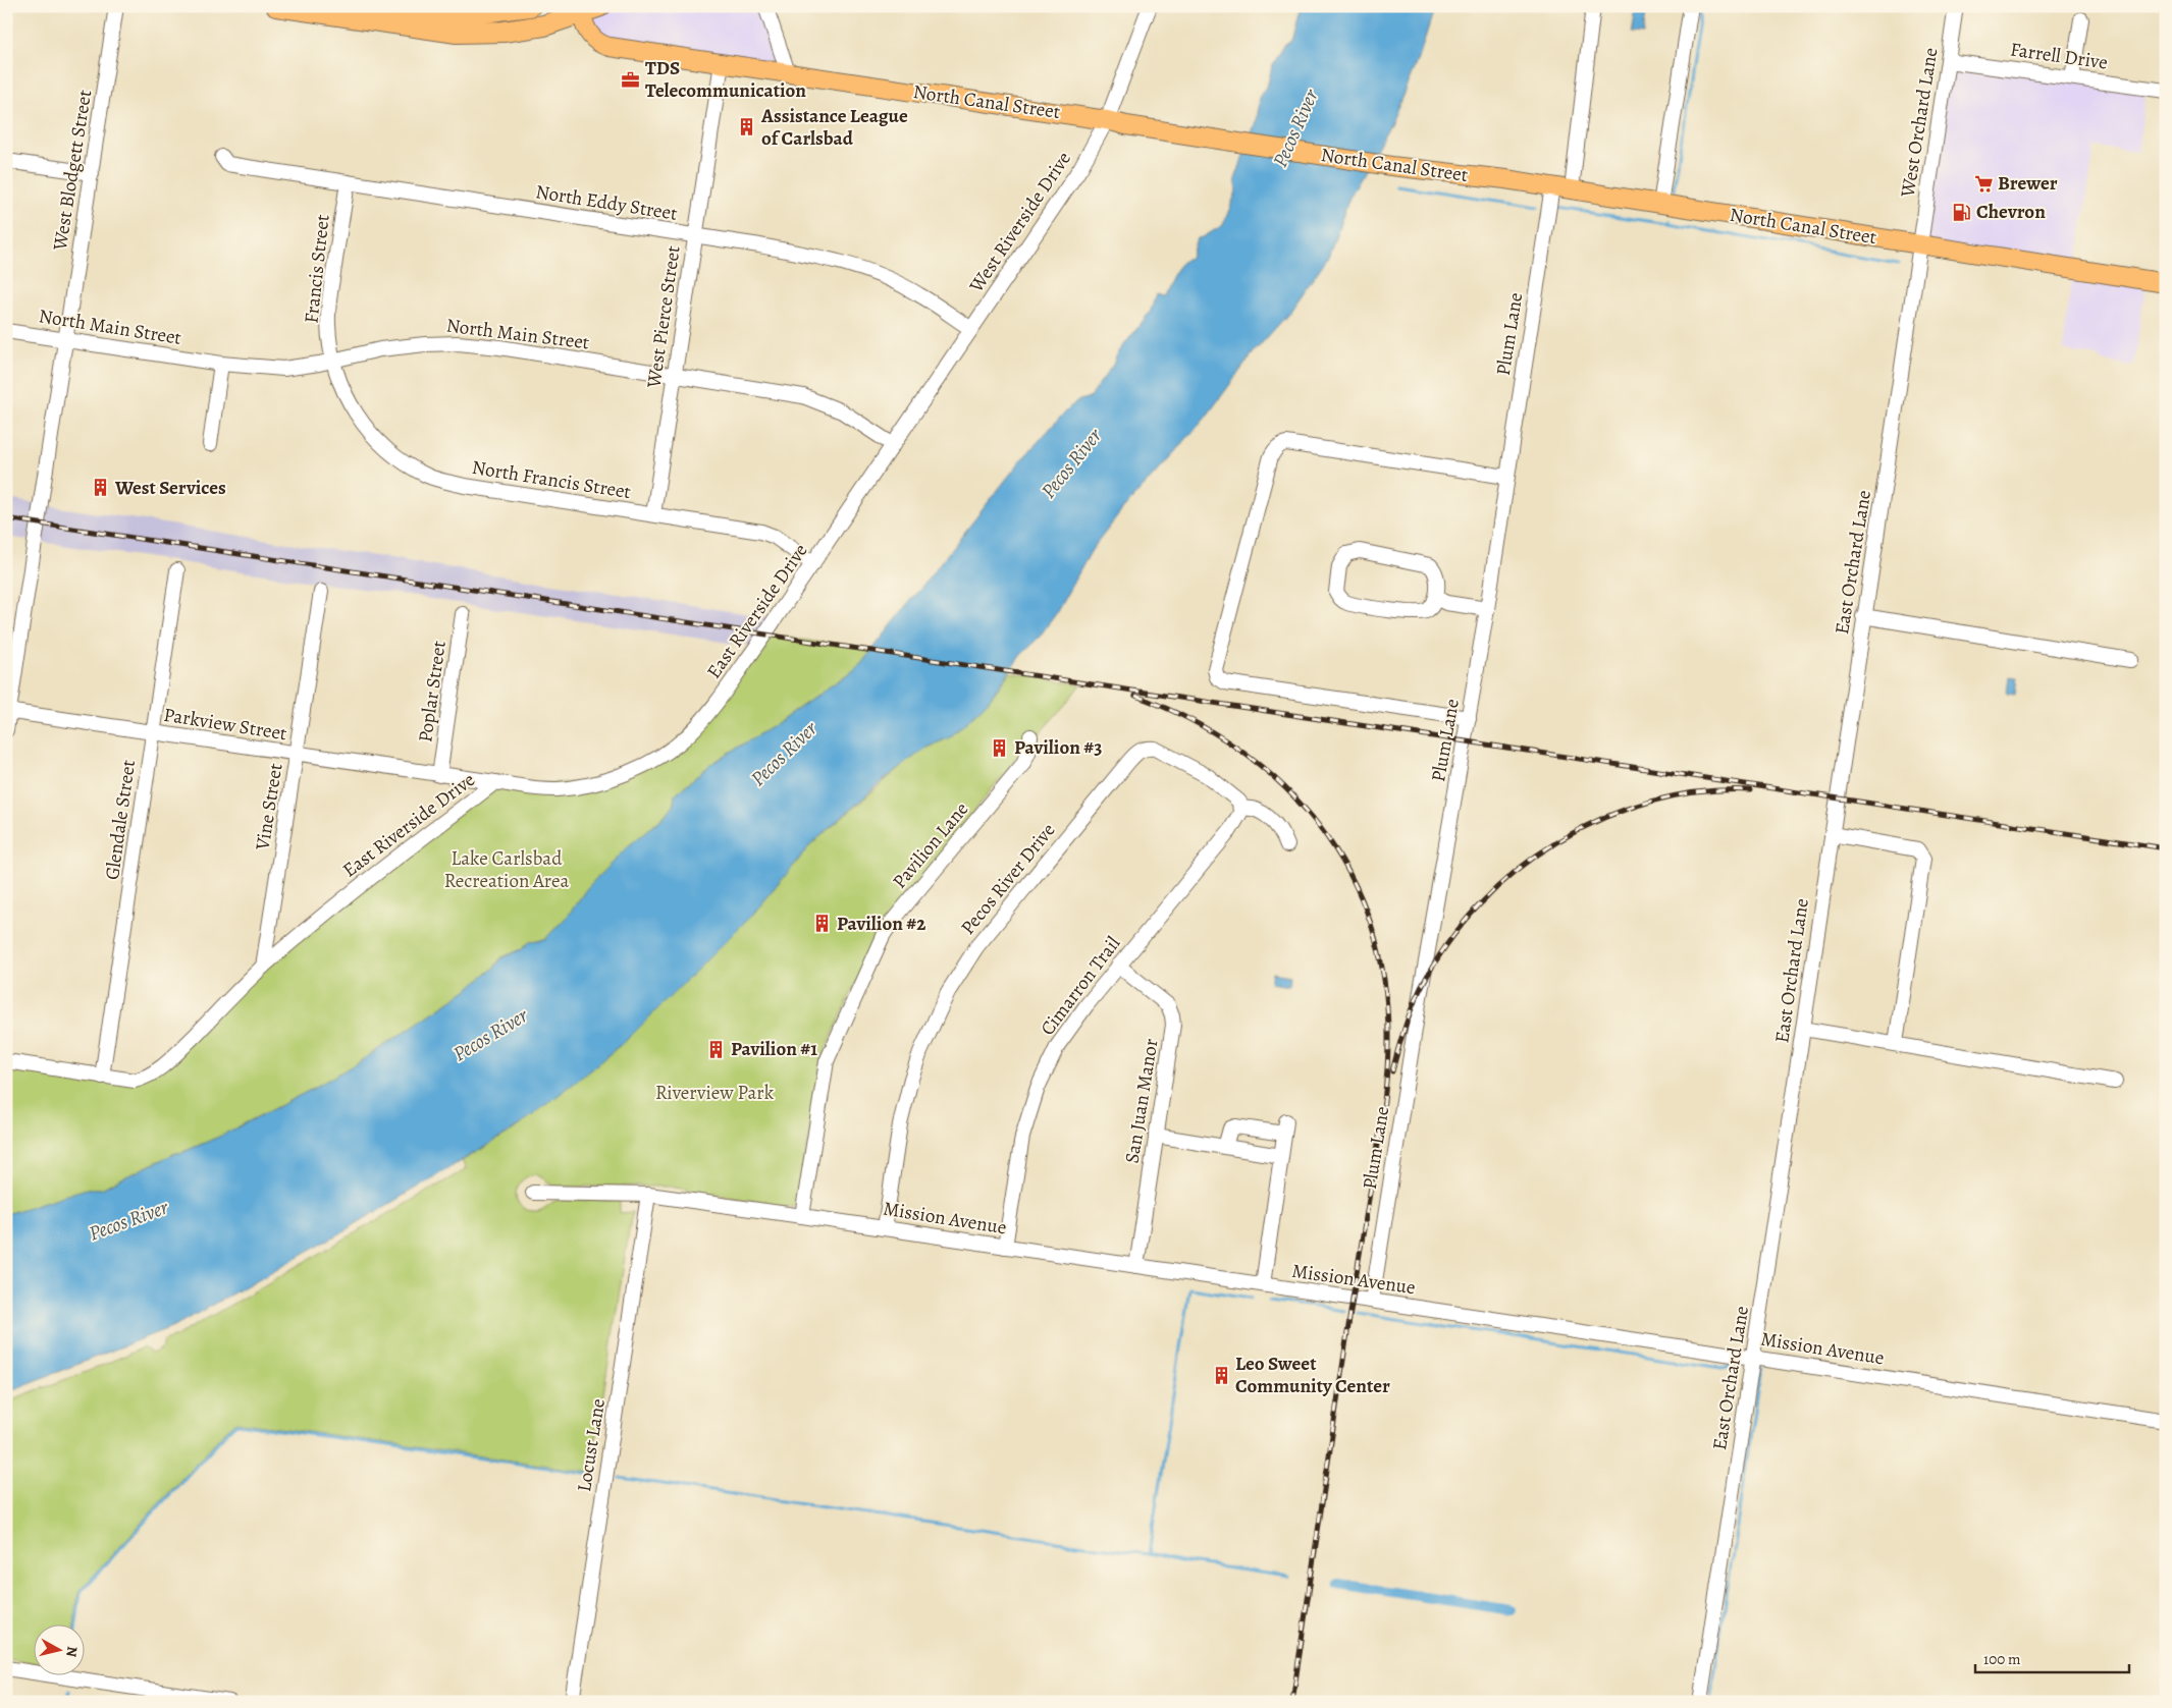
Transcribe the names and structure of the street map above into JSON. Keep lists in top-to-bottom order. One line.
{"streets":{"main road":["North Canal Street"],"street":["Farrell Drive","West Orchard Lane","West Blodgett Street","North Eddy Street","West Riverside Drive","Francis Street","West Pierce Street","North Main Street","Plum Lane","North Francis Street","East Orchard Lane","East Riverside Drive","Poplar Street","Parkview Street","Vine Street","Glendale Street","Pavilion Lane","Pecos River Drive","Cimarron Trail","San Juan Manor","Mission Avenue","Locust Lane"]},"crossings":[["Farrell Drive","West Orchard Lane"],["North Canal Street","West Orchard Lane"],["North Canal Street","West Riverside Drive"],["North Canal Street","West Pierce Street"],["North Canal Street","Plum Lane"],["North Canal Street","East Orchard Lane"],["West Orchard Lane","East Orchard Lane"],["West Blodgett Street","North Main Street"],["West Blodgett Street","Parkview Street"],["North Eddy Street","West Riverside Drive"],["North Eddy Street","Francis Street"],["North Eddy Street","West Pierce Street"],["West Riverside Drive","North Main Street"],["West Riverside Drive","East Riverside Drive"],["Francis Street","North Main Street"],["Francis Street","North Francis Street"],["West Pierce Street","North Main Street"],["West Pierce Street","North Francis Street"],["North Main Street","North Francis Street"],["North Main Street","East Riverside Drive"],["Plum Lane","Mission Avenue"],["North Francis Street","East Riverside Drive"],["East Orchard Lane","Mission Avenue"],["East Riverside Drive","Parkview Street"],["East Riverside Drive","Vine Street"],["East Riverside Drive","Glendale Street"],["Poplar Street","Parkview Street"],["Parkview Street","Vine Street"],["Parkview Street","Glendale Street"],["Pavilion Lane","Mission Avenue"],["Pecos River Drive","Cimarron Trail"],["Pecos River Drive","Mission Avenue"],["Cimarron Trail","San Juan Manor"],["Cimarron Trail","Mission Avenue"],["San Juan Manor","Mission Avenue"],["Mission Avenue","Locust Lane"]],"water":["Pecos River"],"parks":["Lake Carlsbad Recreation Area","Riverview Park"],"places":{"office":["TDS Telecommunication"],"building":["Assistance League of Carlsbad","West Services","Pavilion #3","Pavilion #2","Pavilion #1","Leo Sweet Community Center"],"supermarket":["Brewer"],"fuel station":["Chevron"]},"scale_bar":"100 m","north":"right"}
